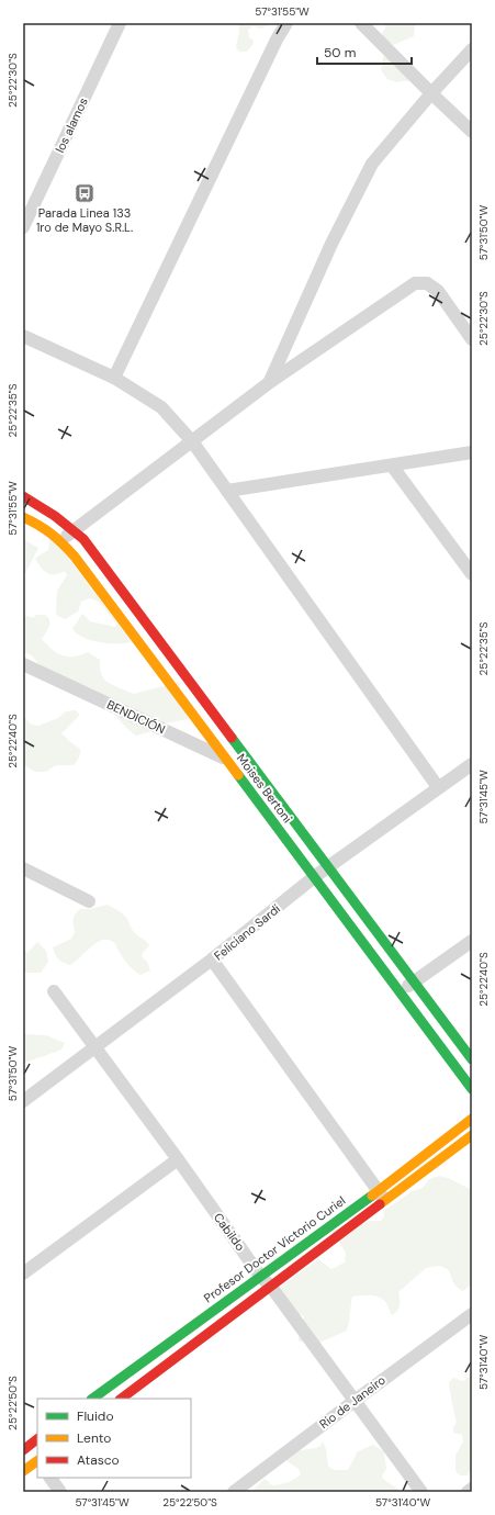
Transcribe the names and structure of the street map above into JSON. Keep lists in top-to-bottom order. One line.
{"streets":{"street":["los alamos","BENDICIÓN","Moises Bertoni","Feliciano Sardi","Cabildo","Profesor Doctor Victorio Curiel","Rio de Janeiro"]},"crossings":[["BENDICIÓN","Moises Bertoni"],["Moises Bertoni","Feliciano Sardi"],["Feliciano Sardi","Cabildo"],["Cabildo","Profesor Doctor Victorio Curiel"],["Cabildo","Rio de Janeiro"]],"places":{"bus stop":["Parada Linea 133 1ro de Mayo S.R.L."]},"legend":["Fluido","Lento","Atasco"],"scale_bar":"50 m","coordinates":["57°31'55\"W","25°22'30\"S","57°31'50\"W","25°22'35\"S","25°22'40\"S","57°31'45\"W","57°31'40\"W","25°22'50\"S"]}
